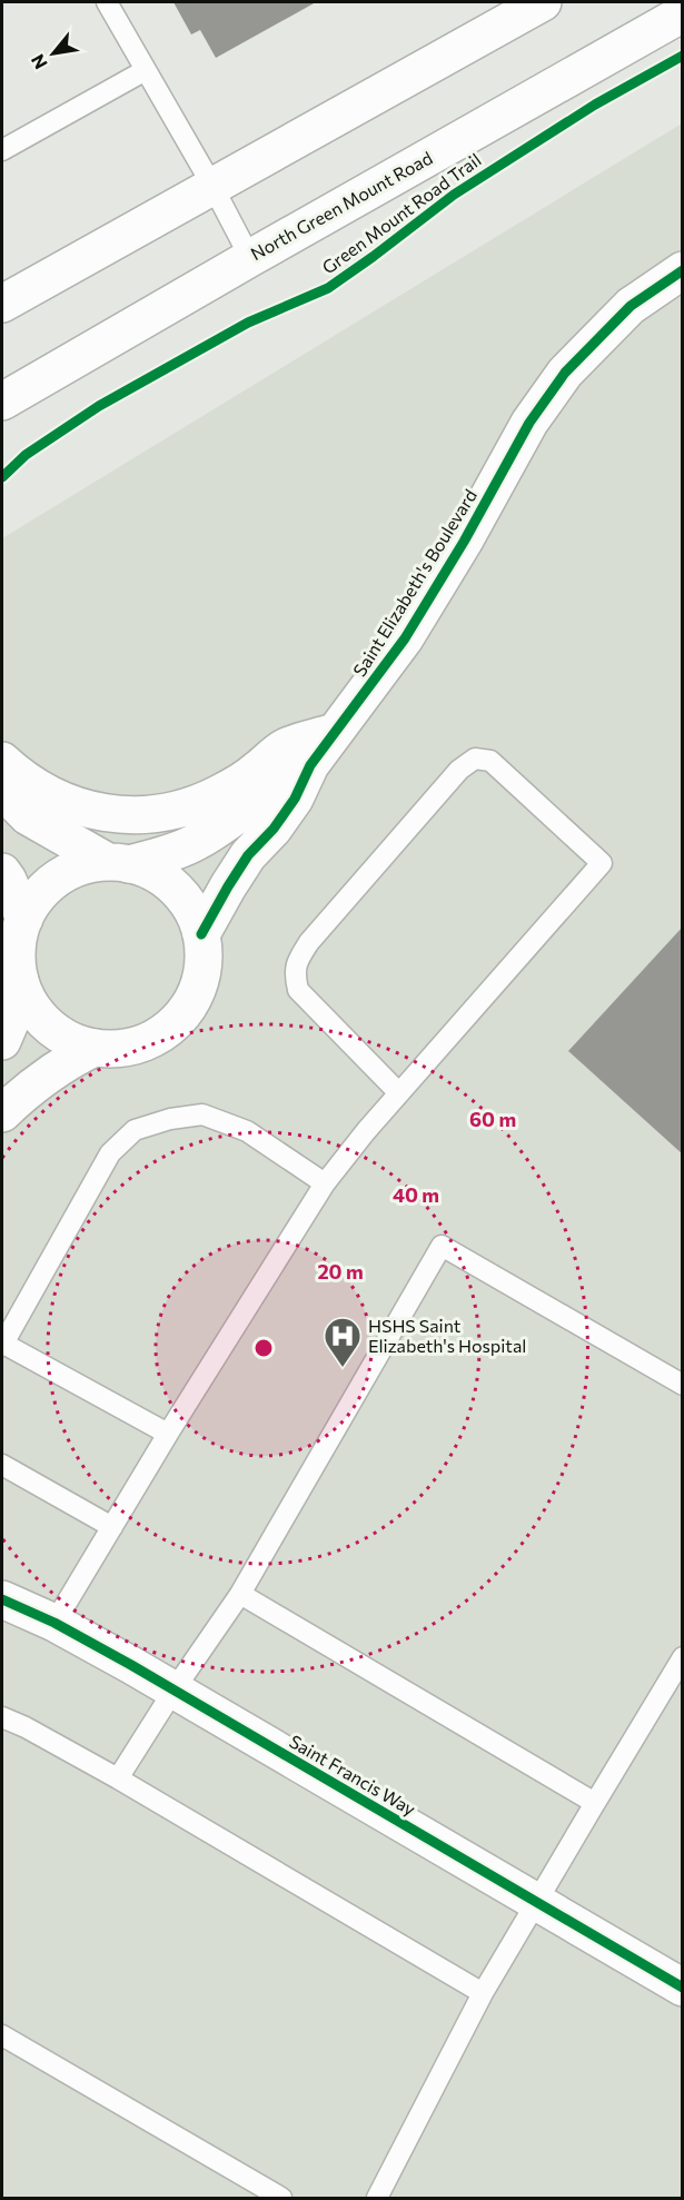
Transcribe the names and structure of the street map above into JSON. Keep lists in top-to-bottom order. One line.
{"streets":{"street":["North Green Mount Road","Saint Elizabeth's Boulevard","Saint Francis Way"],"cycle path":["Green Mount Road Trail"]},"places":{"hospital":["HSHS Saint Elizabeth's Hospital"]},"north":"bottom left","rings":["60 m","40 m","20 m"]}
